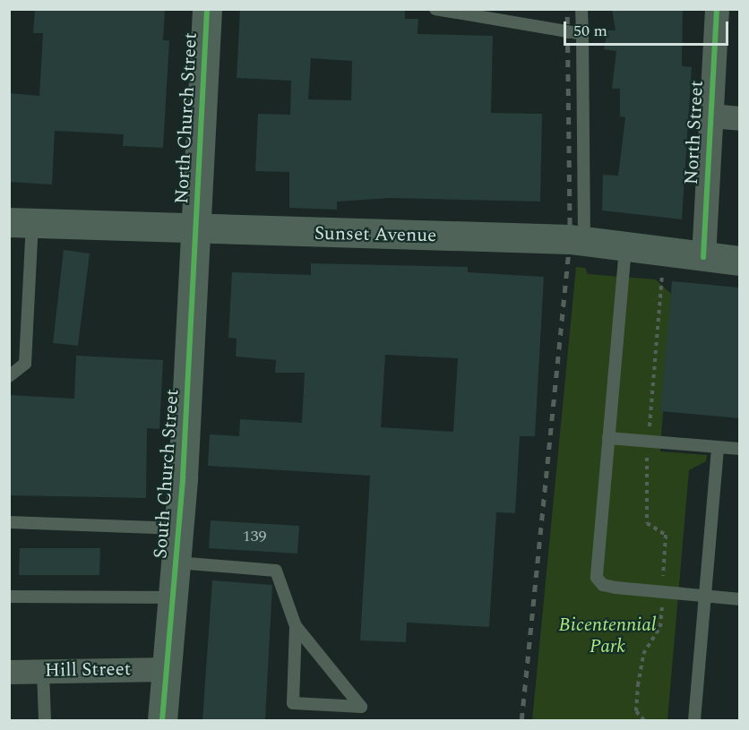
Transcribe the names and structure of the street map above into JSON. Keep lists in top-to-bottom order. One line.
{"streets":{"street":["North Church Street","North Street","Sunset Avenue","South Church Street","Hill Street"]},"crossings":[["North Church Street","Sunset Avenue"],["North Church Street","South Church Street"],["North Street","Sunset Avenue"],["Sunset Avenue","South Church Street"],["South Church Street","Hill Street"]],"parks":["Bicentennial Park"],"house_numbers":["139"],"scale_bar":"50 m"}
